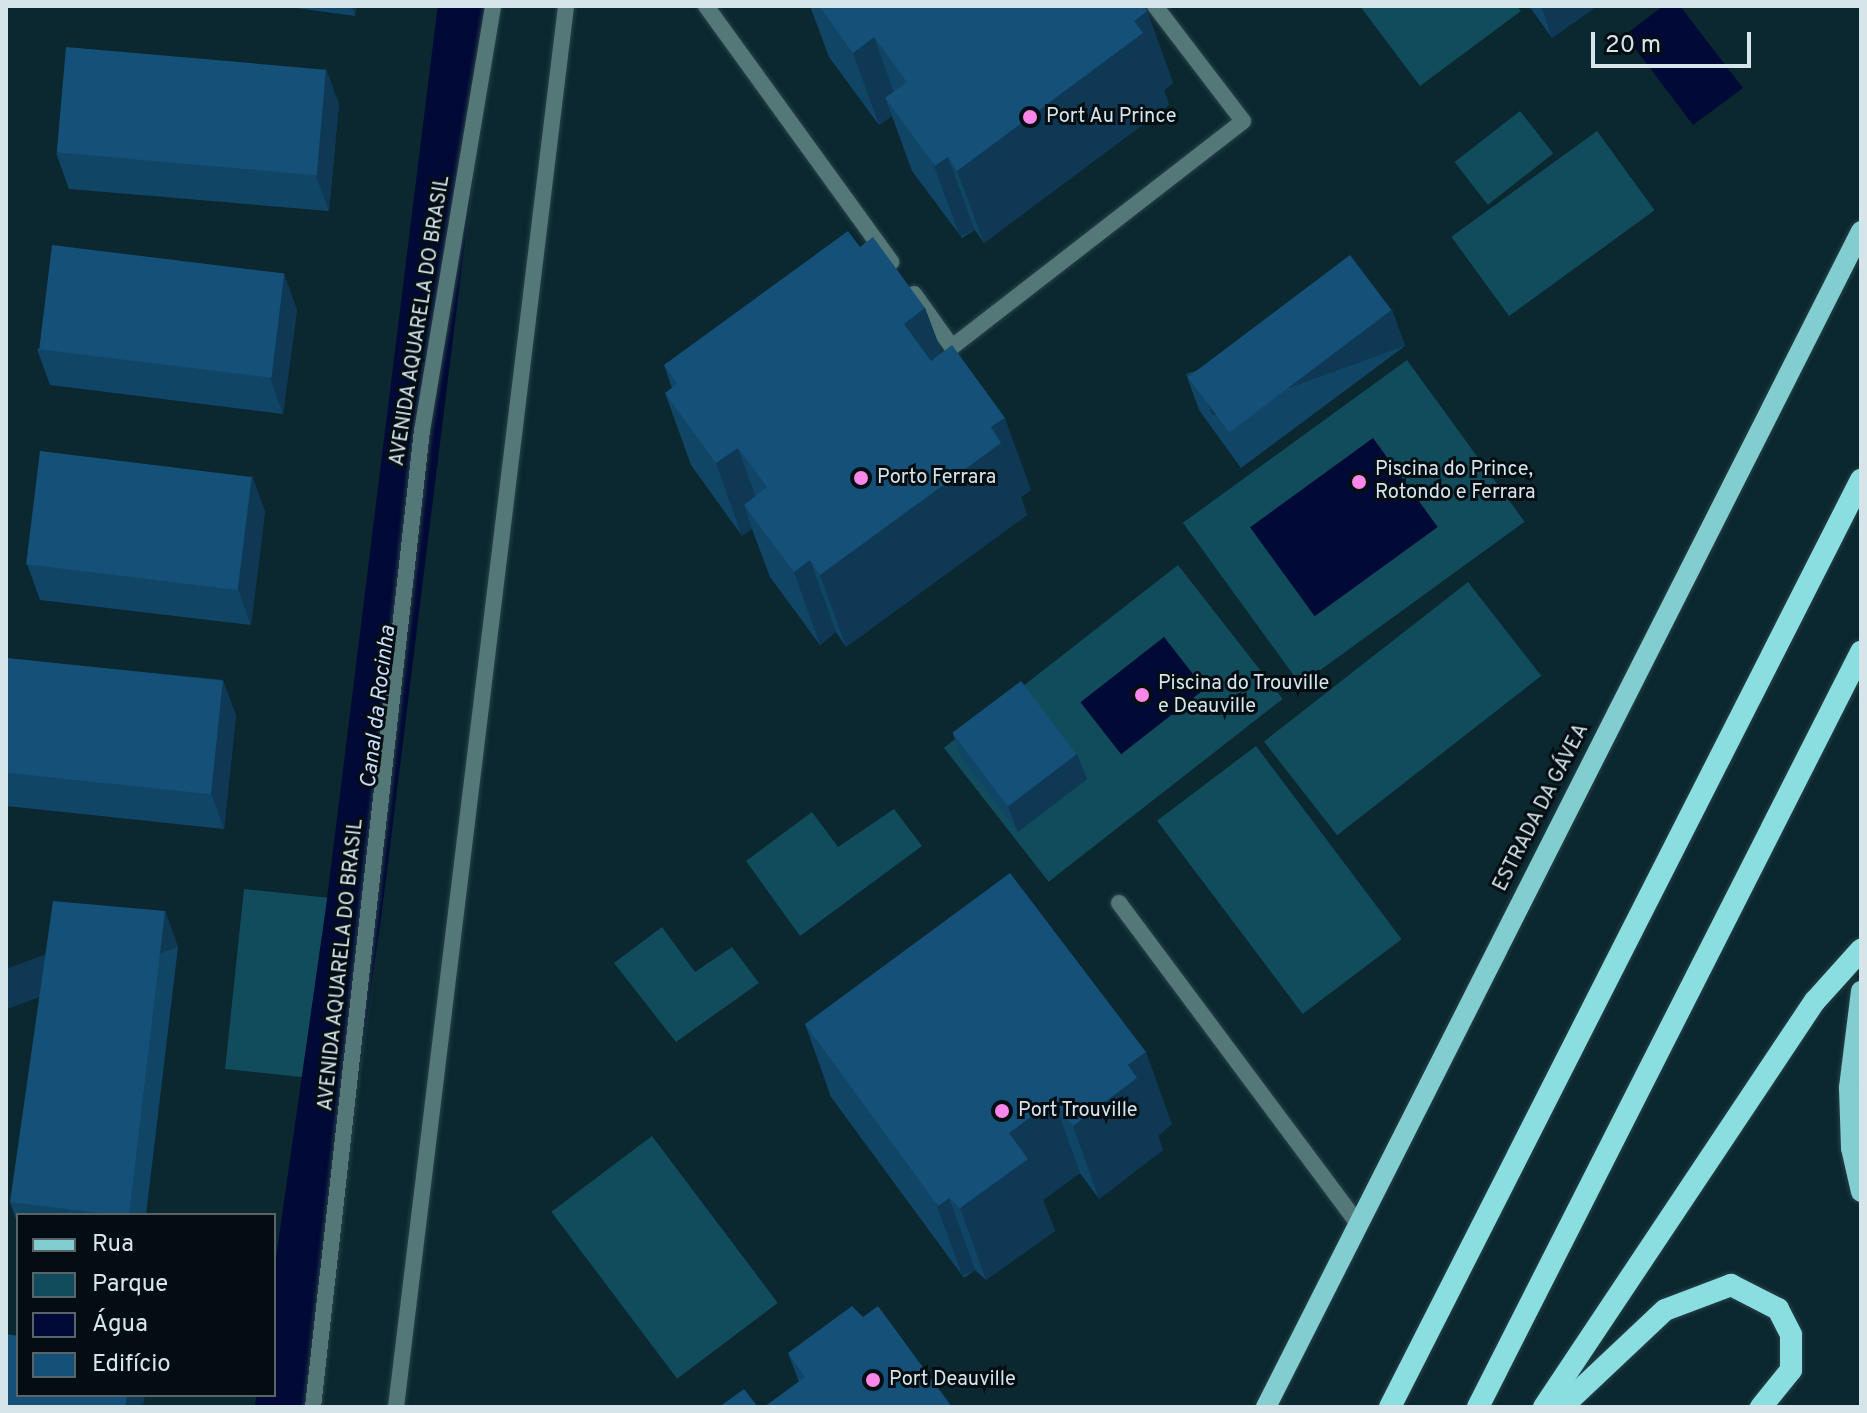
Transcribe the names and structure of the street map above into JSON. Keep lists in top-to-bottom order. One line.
{"streets":{"main road":["ESTRADA DA GÁVEA"],"street":["AVENIDA AQUARELA DO BRASIL"]},"water":["Canal da Rocinha"],"places":["Port Au Prince","Porto Ferrara","Piscina do Prince, Rotondo e Ferrara","Piscina do Trouville e Deauville","Port Trouville","Port Deauville"],"legend":["Rua","Parque","Água","Edifício"],"scale_bar":"20 m"}
